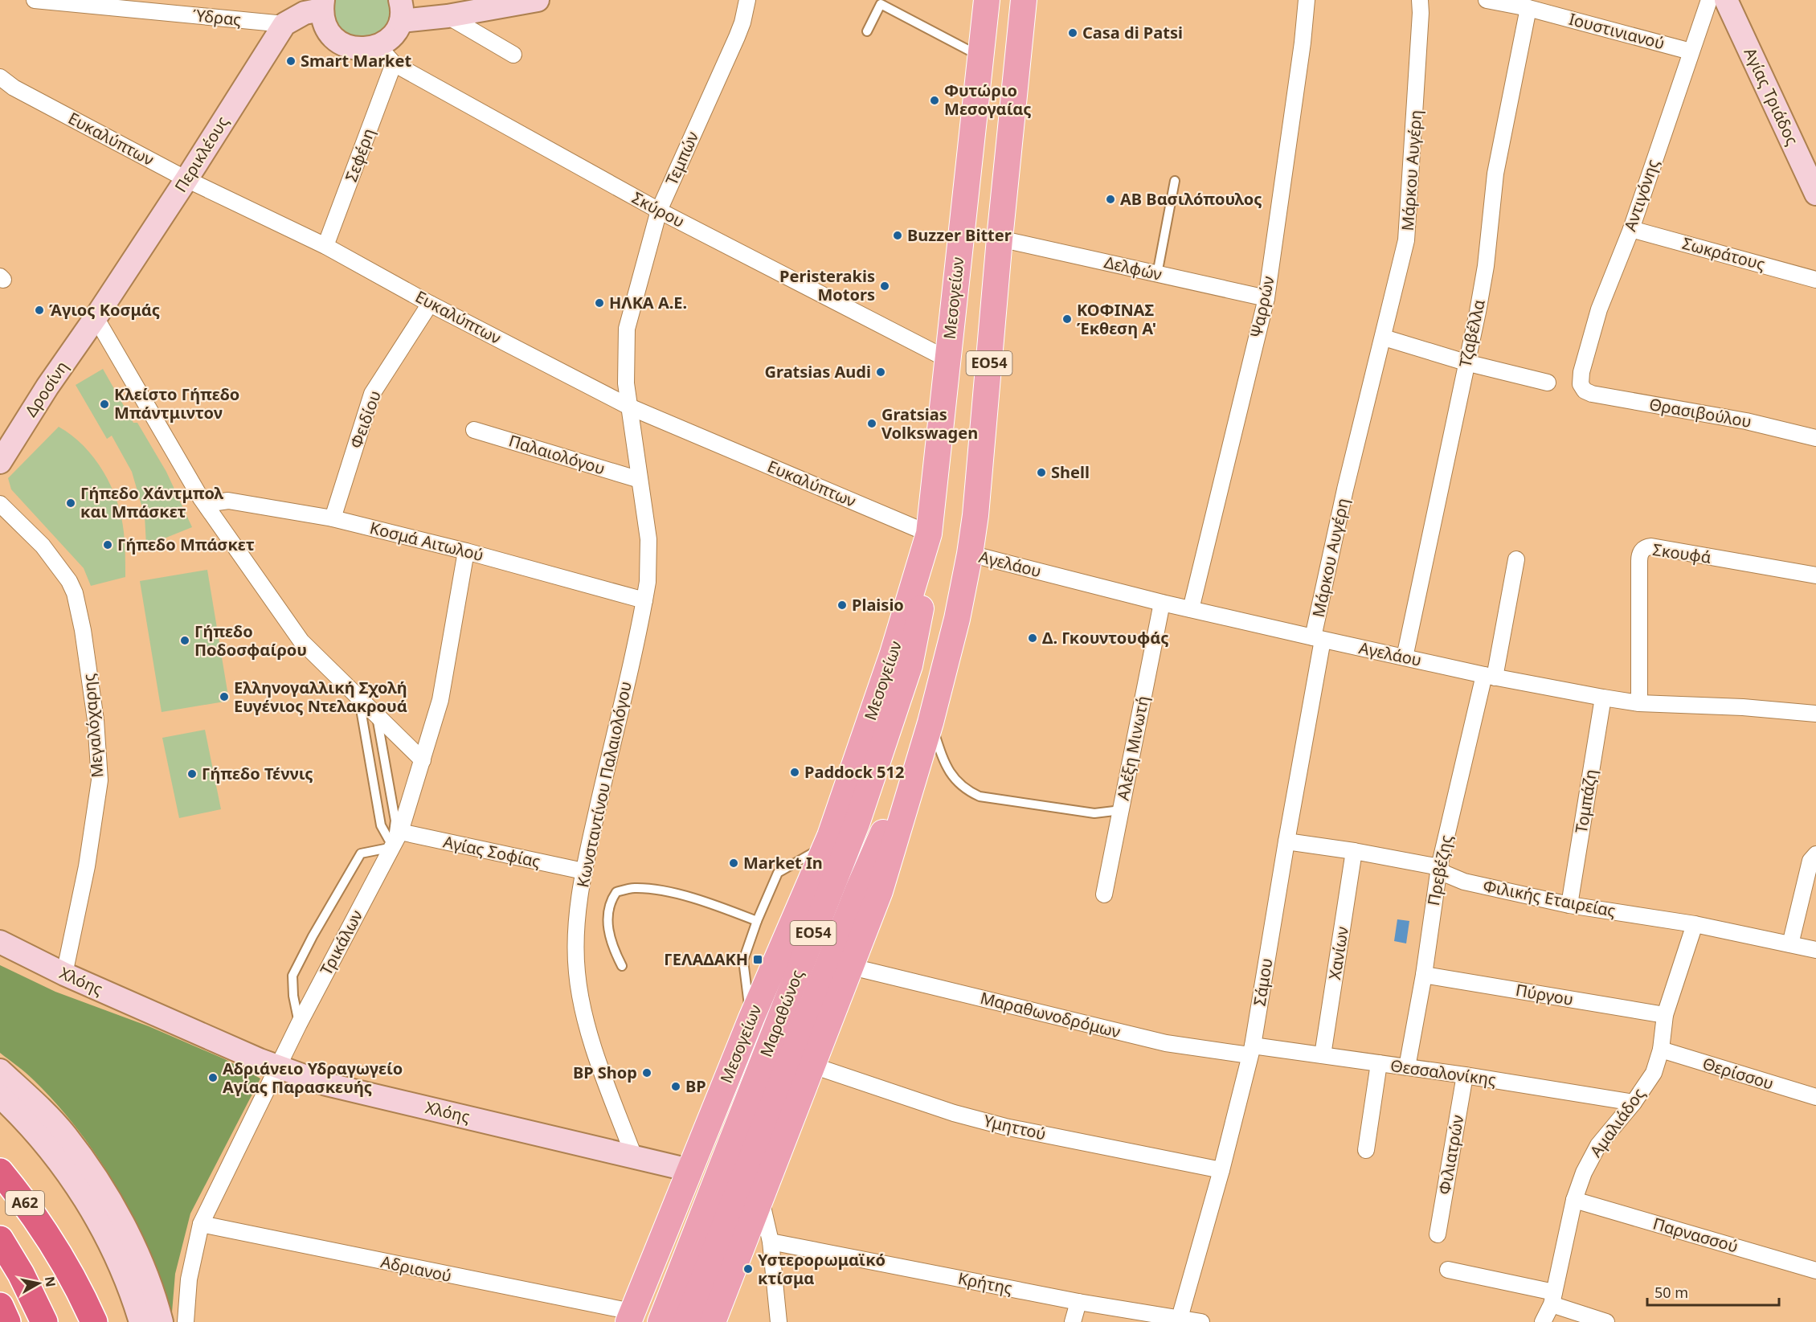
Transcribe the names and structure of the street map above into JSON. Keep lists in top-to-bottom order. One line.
{"streets":{"highway":["Α62"],"main road":["Μεσογείων","ΕΟ54","Μαραθώνος"],"street":["Ύδρας","Ιουστινιανού","Αγίας Τριάδος","Ευκαλύπτων","Περικλέους","Σεφέρη","Τεμπών","Μάρκου Αυγέρη","Αντιγόνης","Σκύρου","Σωκράτους","Δελφών","Ψαρρών","Τζαβέλλα","Δροσίνη","Θρασιβούλου","Φειδίου","Παλαιολόγου","Κοσμά Αιτωλού","Σκουφά","Αγελάου","Μεγαλόχαρης","Αλέξη Μινωτή","Κωνσταντίνου Παλαιολόγου","Τομπάζη","Αγίας Σοφίας","Πρεβέζης","Φιλικής Εταιρείας","Τρικάλων","Χανίων","Χλόης","Σάμου","Πύργου","Μαραθωνοδρόμων","Θεσσαλονίκης","Θερίσσου","Αμαλιάδος","Υμηττού","Φιλιατρών","Παρνασσού","Αδριανού","Κρήτης"]},"crossings":[["Ύδρας","Περικλέους"],["Ιουστινιανού","Αντιγόνης"],["Ιουστινιανού","Τζαβέλλα"],["Ευκαλύπτων","Περικλέους"],["Ευκαλύπτων","Σεφέρη"],["Ευκαλύπτων","Τεμπών"],["Ευκαλύπτων","Μεσογείων"],["Ευκαλύπτων","Φειδίου"],["Ευκαλύπτων","Κωνσταντίνου Παλαιολόγου"],["Ευκαλύπτων","Μαραθώνος"],["Περικλέους","Δροσίνη"],["Σεφέρη","Σκύρου"],["Τεμπών","Σκύρου"],["Τεμπών","Κωνσταντίνου Παλαιολόγου"],["Μάρκου Αυγέρη","Αγελάου"],["Μάρκου Αυγέρη","Σάμου"],["Αντιγόνης","Σωκράτους"],["Αντιγόνης","Θρασιβούλου"],["Σκύρου","Μεσογείων"],["Δελφών","Ψαρρών"],["Δελφών","ΕΟ54"],["Μεσογείων","Χλόης"],["Μεσογείων","Μαραθώνος"],["Μεσογείων","Αδριανού"],["Ψαρρών","Αγελάου"],["Τζαβέλλα","Αγελάου"],["ΕΟ54","Αγελάου"],["ΕΟ54","Μαραθώνος"],["ΕΟ54","Μαραθωνοδρόμων"],["ΕΟ54","Υμηττού"],["Φειδίου","Κοσμά Αιτωλού"],["Παλαιολόγου","Κωνσταντίνου Παλαιολόγου"],["Κοσμά Αιτωλού","Κωνσταντίνου Παλαιολόγου"],["Κοσμά Αιτωλού","Τρικάλων"],["Σκουφά","Αγελάου"],["Αγελάου","Αλέξη Μινωτή"],["Αγελάου","Τομπάζη"],["Αγελάου","Πρεβέζης"],["Αγελάου","Σάμου"],["Μεγαλόχαρης","Χλόης"],["Κωνσταντίνου Παλαιολόγου","Αγίας Σοφίας"],["Κωνσταντίνου Παλαιολόγου","Χλόης"],["Τομπάζη","Φιλικής Εταιρείας"],["Αγίας Σοφίας","Τρικάλων"],["Πρεβέζης","Φιλικής Εταιρείας"],["Πρεβέζης","Πύργου"],["Πρεβέζης","Θεσσαλονίκης"],["Φιλικής Εταιρείας","Χανίων"],["Φιλικής Εταιρείας","Σάμου"],["Φιλικής Εταιρείας","Αμαλιάδος"],["Τρικάλων","Χλόης"],["Τρικάλων","Αδριανού"],["Χανίων","Θεσσαλονίκης"],["Σάμου","Μαραθωνοδρόμων"],["Σάμου","Θεσσαλονίκης"],["Σάμου","Υμηττού"],["Σάμου","Κρήτης"],["Πύργου","Αμαλιάδος"],["Μαραθωνοδρόμων","Θεσσαλονίκης"],["Θεσσαλονίκης","Αμαλιάδος"],["Θεσσαλονίκης","Φιλιατρών"],["Θερίσσου","Αμαλιάδος"],["Αμαλιάδος","Παρνασσού"]],"places":{"other":["Casa di Patsi","Smart Market","Φυτώριο Μεσογαίας","ΑΒ Βασιλόπουλος","Buzzer Bitter","Peristerakis Motors","ΗΛΚΑ Α.Ε.","Άγιος Κοσμάς","ΚΟΦΙΝΑΣ Έκθεση Α'","Gratsias Audi","Κλείστο Γήπεδο Μπάντμιντον","Gratsias Volkswagen","Shell","Γήπεδο Χάντμπολ και Μπάσκετ","Γήπεδο Μπάσκετ","Plaisio","Δ. Γκουντουφάς","Γήπεδο Ποδοσφαίρου","Ελληνογαλλική Σχολή Ευγένιος Ντελακρουά","Paddock 512","Γήπεδο Τέννις","Market In","BP Shop","Αδριάνειο Υδραγωγείο Αγίας Παρασκευής","BP","Υστερορωμαϊκό κτίσμα"],"transit":["ΓΕΛΑΔΑΚΗ"]},"scale_bar":"50 m","north":"right"}
